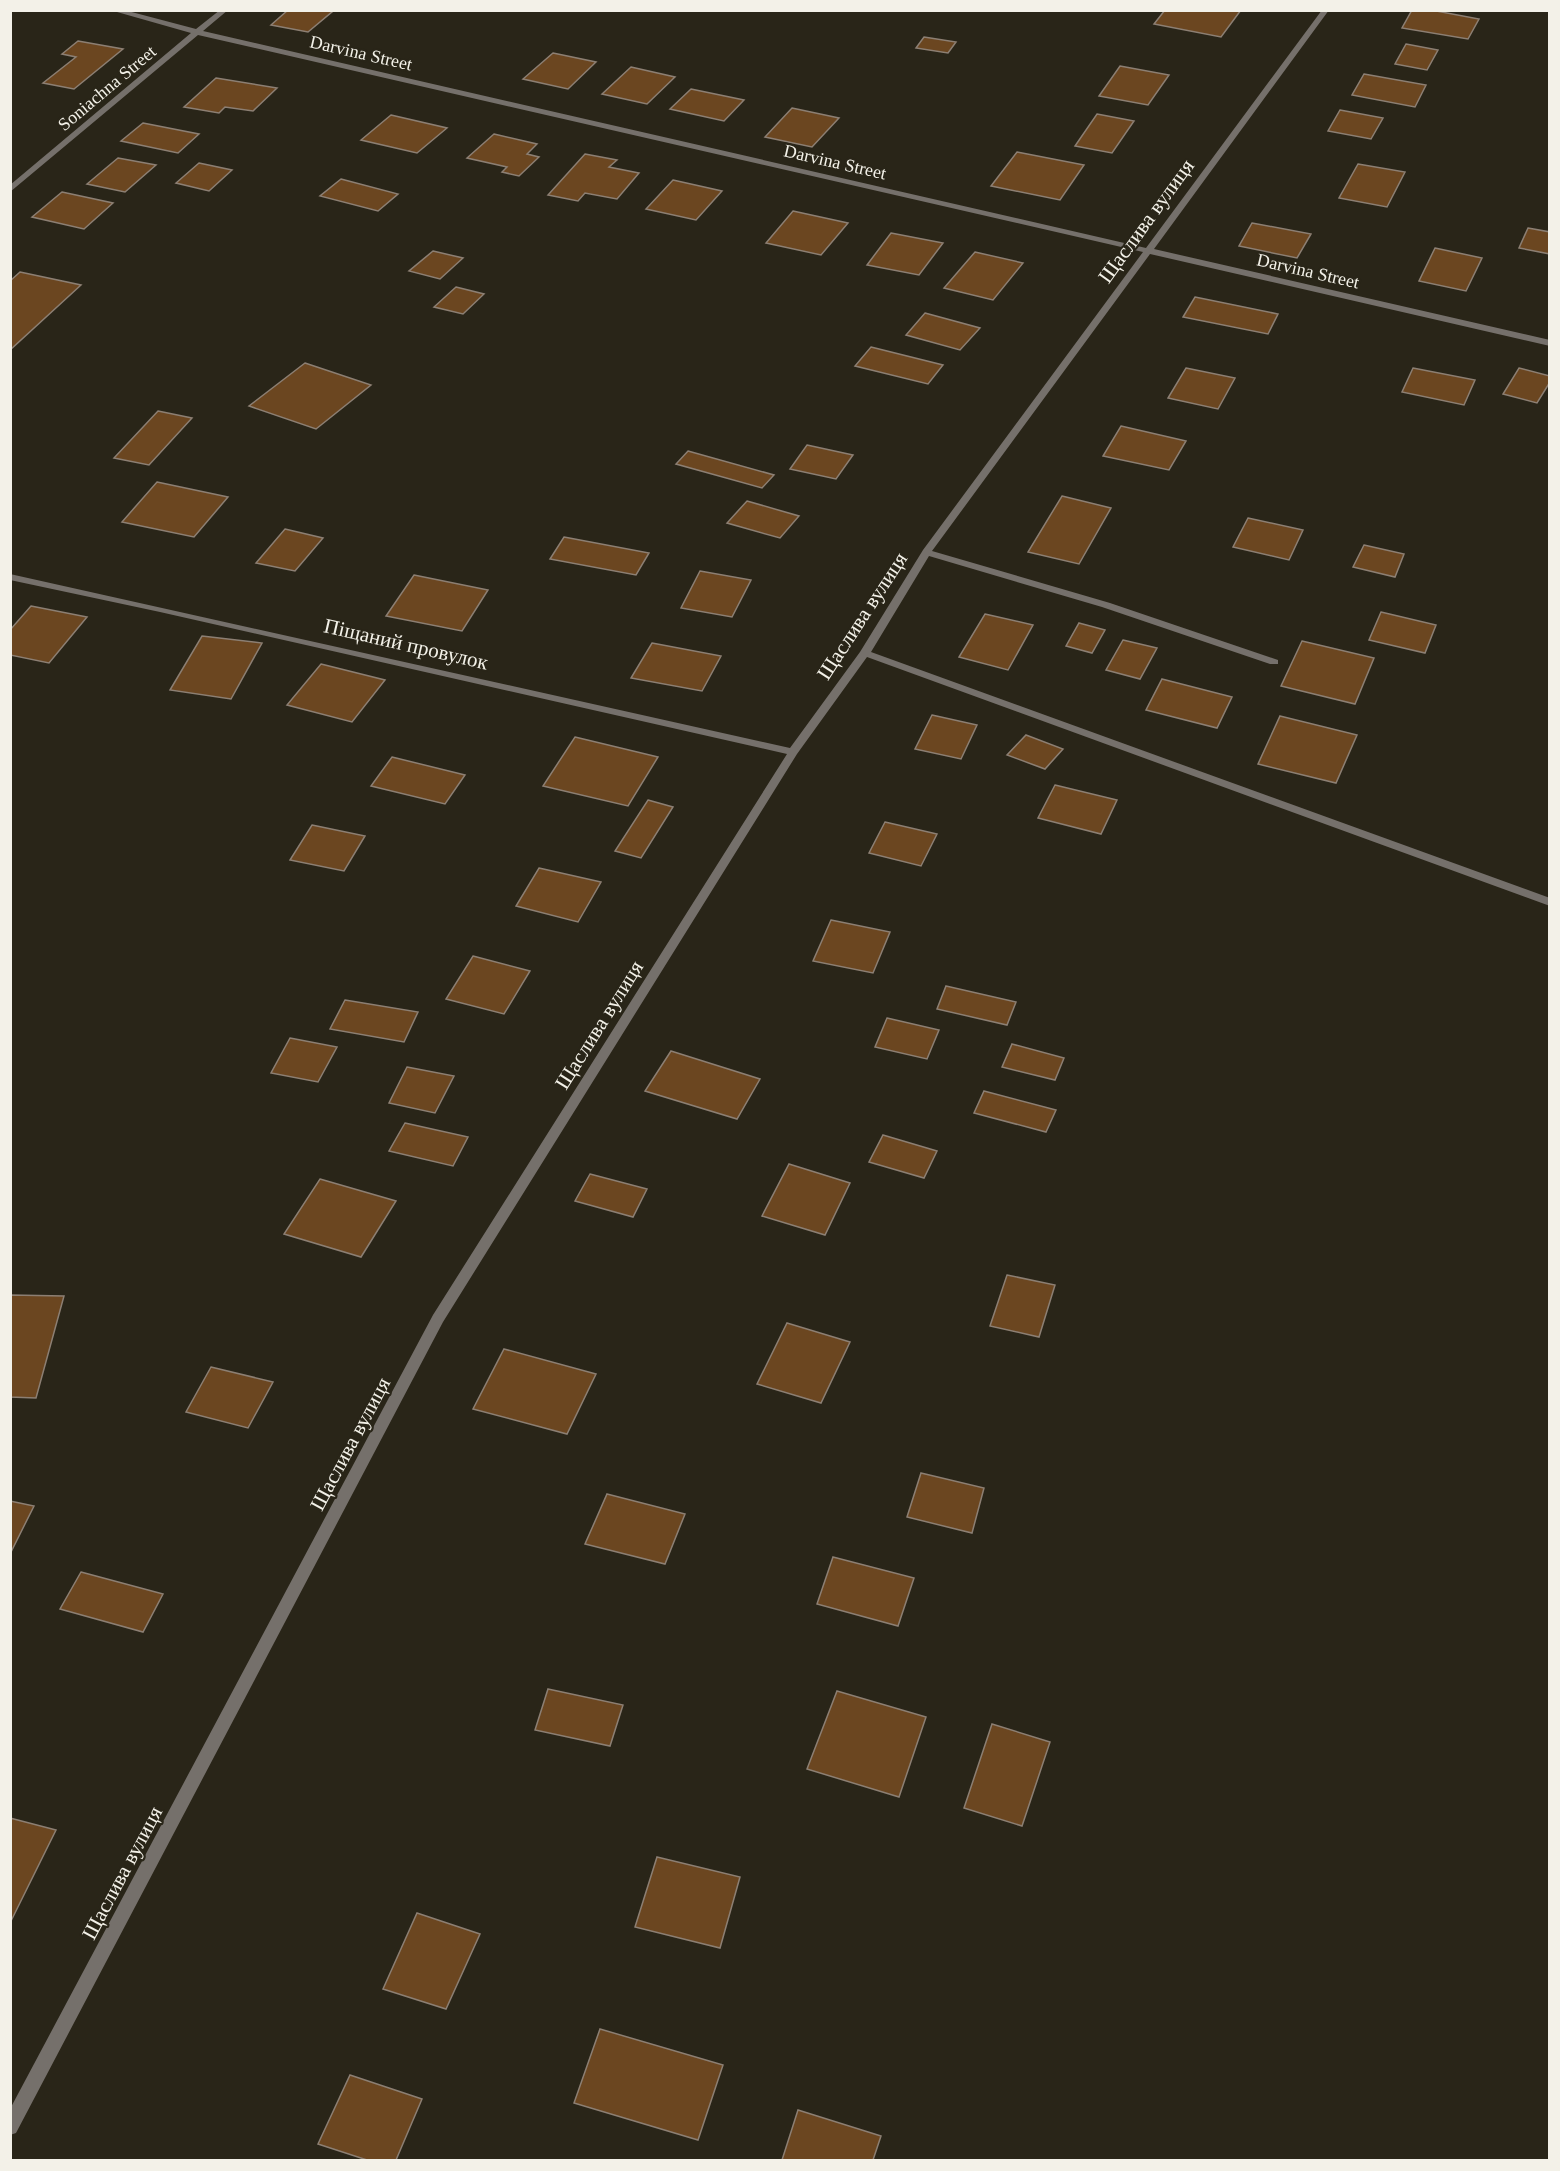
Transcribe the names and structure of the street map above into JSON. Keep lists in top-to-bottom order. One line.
{"streets":{"street":["Darvina Street","Soniachna Street","Щаслива вулиця","Піщаний провулок"]},"crossings":[["Darvina Street","Soniachna Street"],["Darvina Street","Щаслива вулиця"],["Щаслива вулиця","Піщаний провулок"]]}
